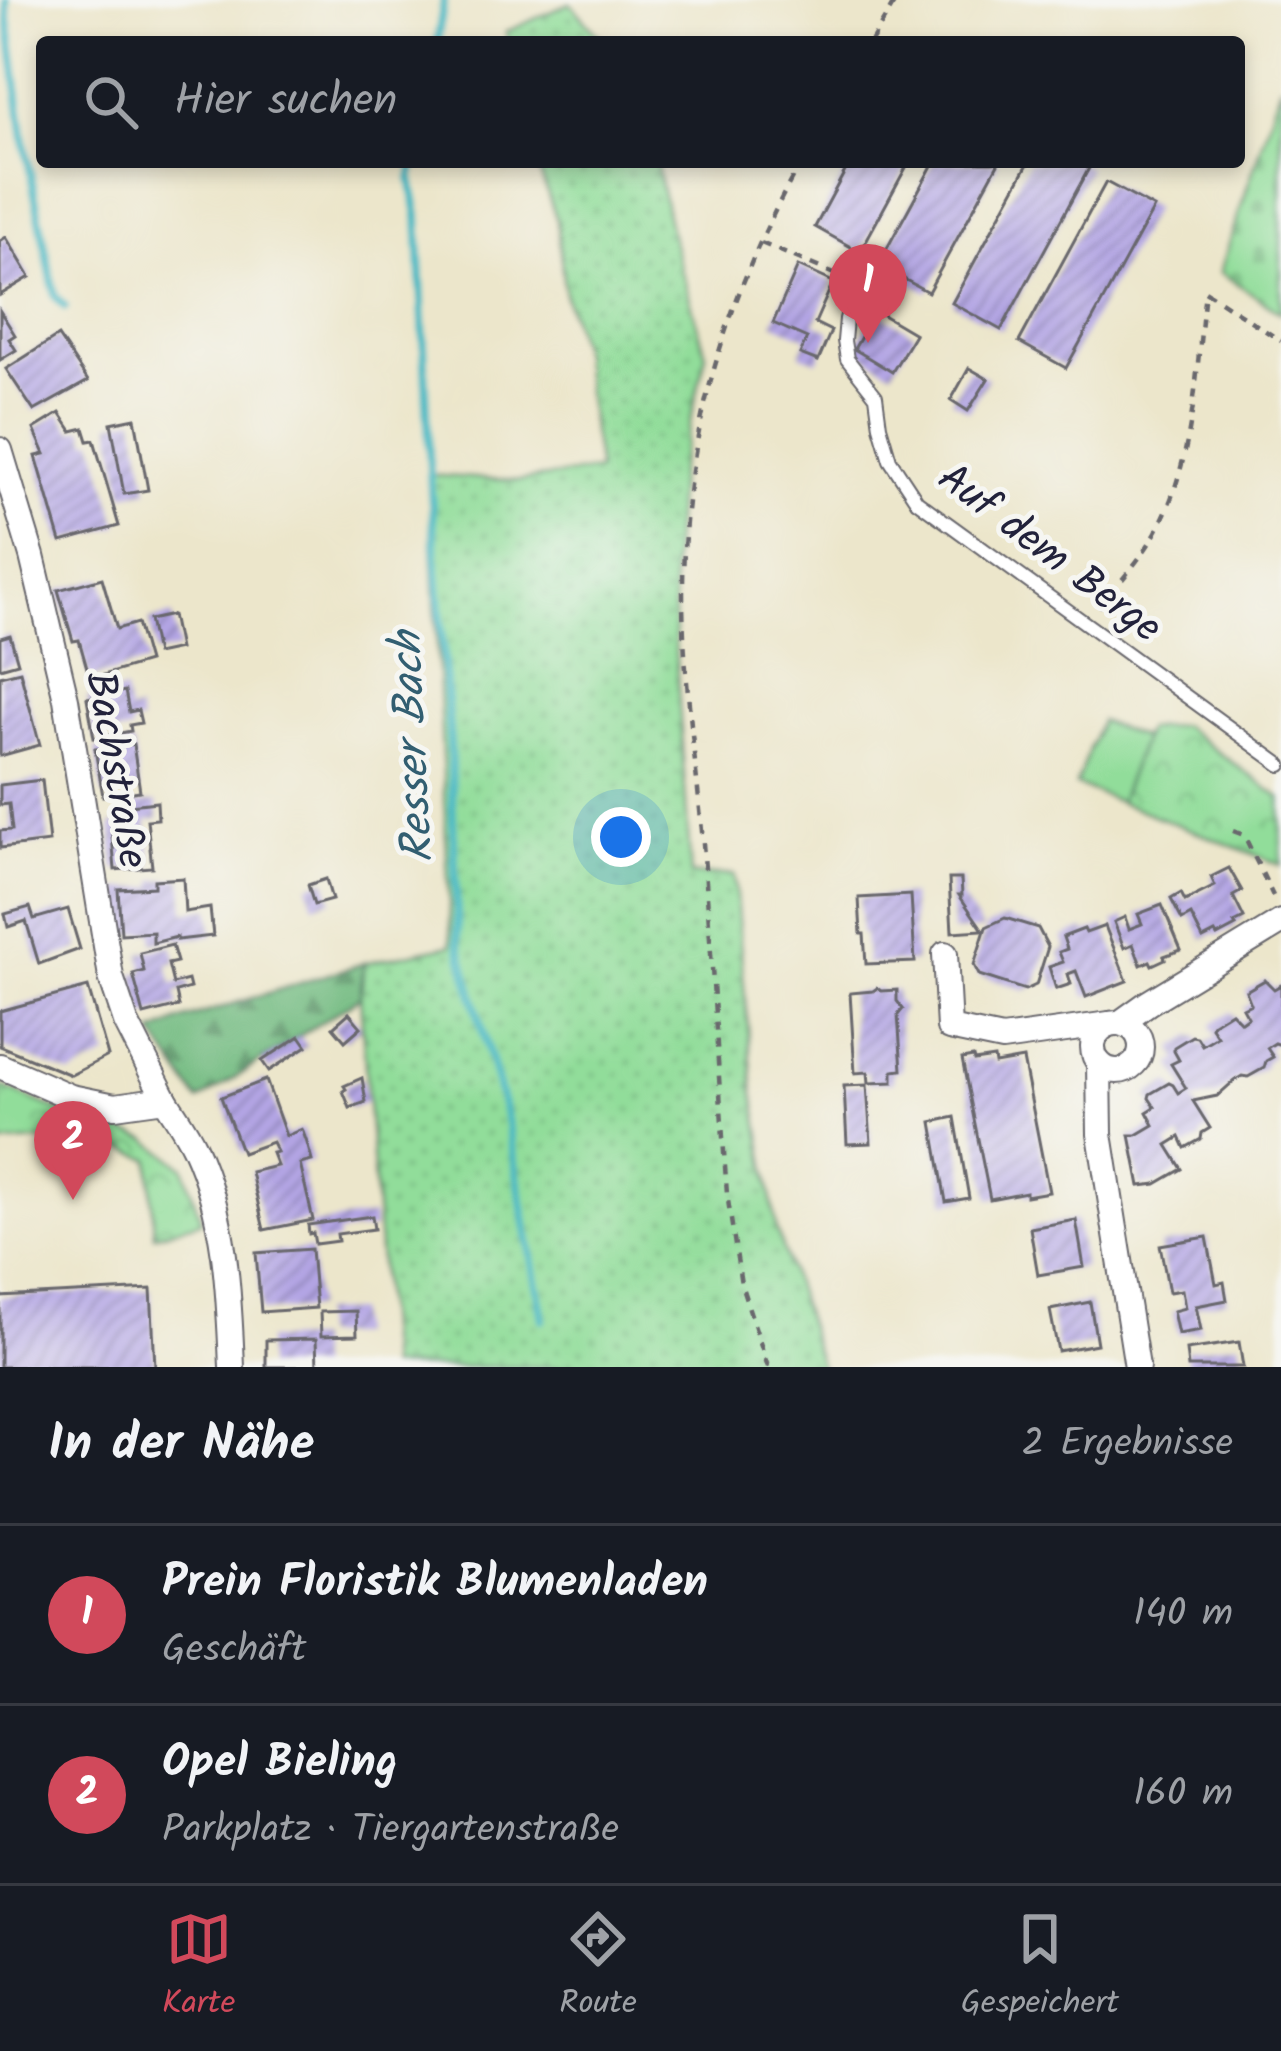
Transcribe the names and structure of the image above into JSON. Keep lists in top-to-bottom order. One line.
{"streets":{"street":["Bachstraße"],"lane":["Auf dem Berge"]},"water":["Resser Bach"],"page":{"search":"Hier suchen","pins":["1","2"],"heading":["In der Nähe","2 Ergebnisse"],"list":[{"mark":"1","name":"Prein Floristik Blumenladen","note":"Geschäft","value":"140 m"},{"mark":"2","name":"Opel Bieling","note":"Parkplatz · Tiergartenstraße","value":"160 m"}],"nav":["Karte","Route","Gespeichert"]}}
